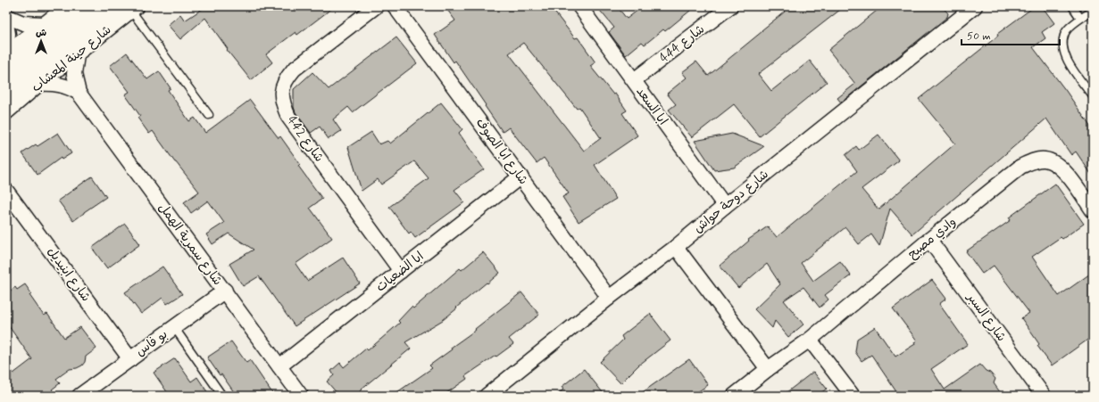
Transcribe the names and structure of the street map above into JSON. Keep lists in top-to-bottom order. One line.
{"streets":{"street":["شارع 444","شارع حينة المعشاب","ابا السعد","شارع 442","شارع ابا الصوف","شارع دوحة حواش","وادي مصبح","شارع سمرية الهمل","ابا الضعيات","شارع ابنيديل","شارع السبر","بو فاس"]},"crossings":[["شارع 444","ابا السعد"],["شارع حينة المعشاب","شارع سمرية الهمل"],["ابا السعد","شارع دوحة حواش"],["شارع 442","ابا الضعيات"],["شارع ابا الصوف","شارع دوحة حواش"],["شارع ابا الصوف","ابا الضعيات"],["وادي مصبح","شارع السبر"],["شارع سمرية الهمل","ابا الضعيات"],["شارع سمرية الهمل","بو فاس"],["شارع ابنيديل","بو فاس"]],"scale_bar":"50 m","north":"top"}
